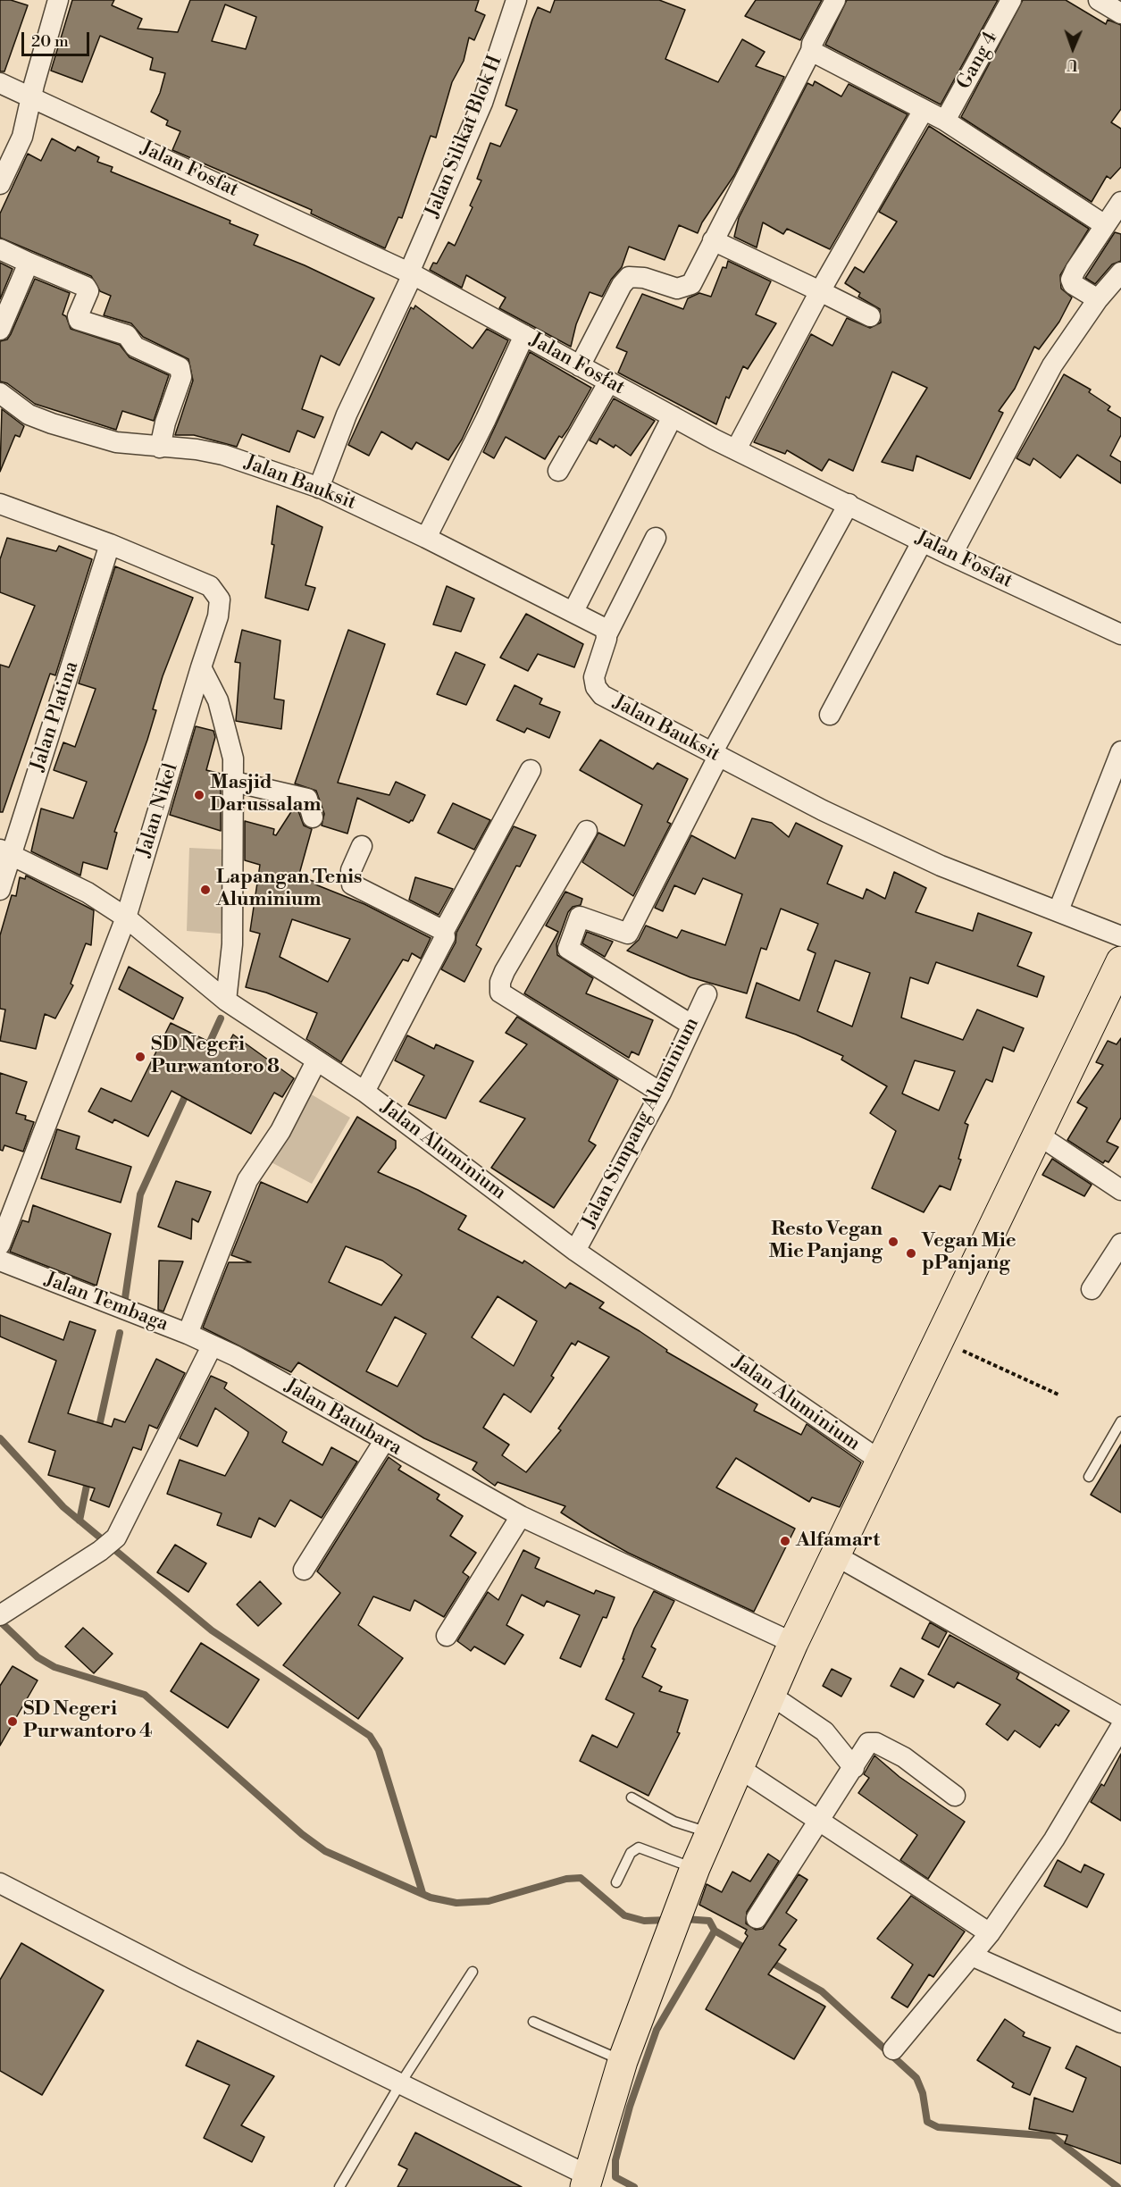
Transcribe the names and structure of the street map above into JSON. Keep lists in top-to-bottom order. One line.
{"streets":{"street":["Gang 4","Jalan Silikat Blok H","Jalan Fosfat","Jalan Bauksit","Jalan Platina","Jalan Nikel","Jalan Simpang Aluminium","Jalan Aluminium","Jalan Tembaga","Jalan Batubara"]},"crossings":[["Jalan Silikat Blok H","Jalan Fosfat"],["Jalan Silikat Blok H","Jalan Bauksit"],["Jalan Platina","Jalan Nikel"],["Jalan Platina","Jalan Aluminium"],["Jalan Nikel","Jalan Aluminium"],["Jalan Simpang Aluminium","Jalan Aluminium"],["Jalan Tembaga","Jalan Batubara"]],"places":["Masjid Darussalam","Lapangan Tenis Aluminium","SD Negeri Purwantoro 8","Resto Vegan Mie Panjang","Vegan Mie pPanjang","Alfamart","SD Negeri Purwantoro 4"],"scale_bar":"20 m","north":"bottom"}
